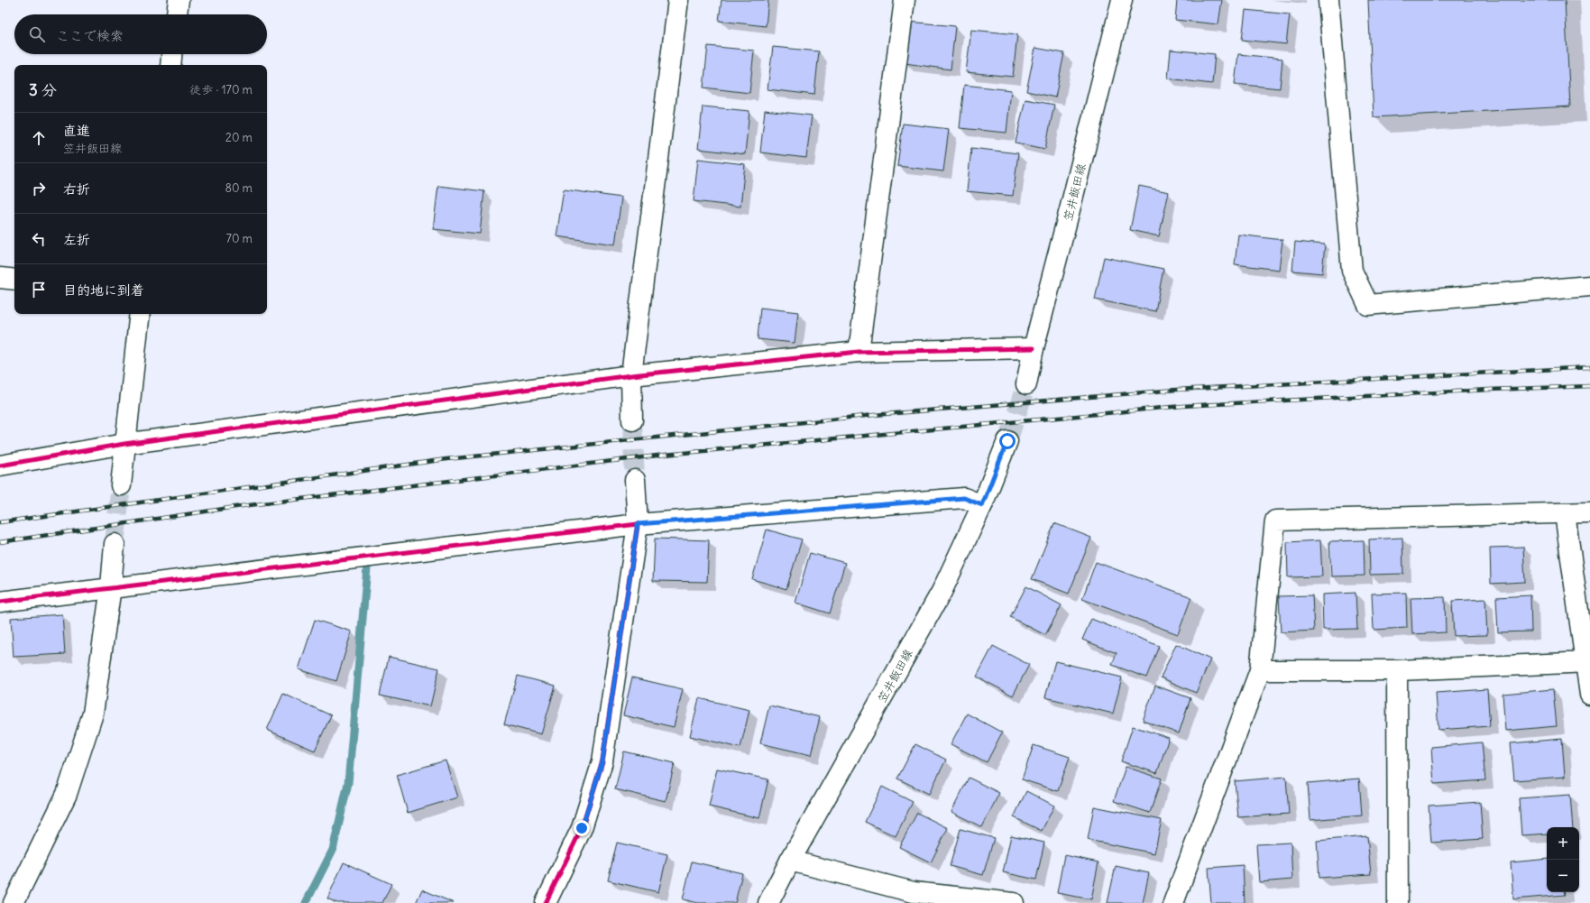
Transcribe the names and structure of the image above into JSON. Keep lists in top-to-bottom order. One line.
{"streets":{"street":["笠井飯田線"]},"page":{"search":"ここで検索","heading":["3 分","徒歩 · 170 m"],"list":[["直進","笠井飯田線","20 m"],["右折","80 m"],["左折","70 m"],"目的地に到着"],"map_buttons":["+","−"]}}
